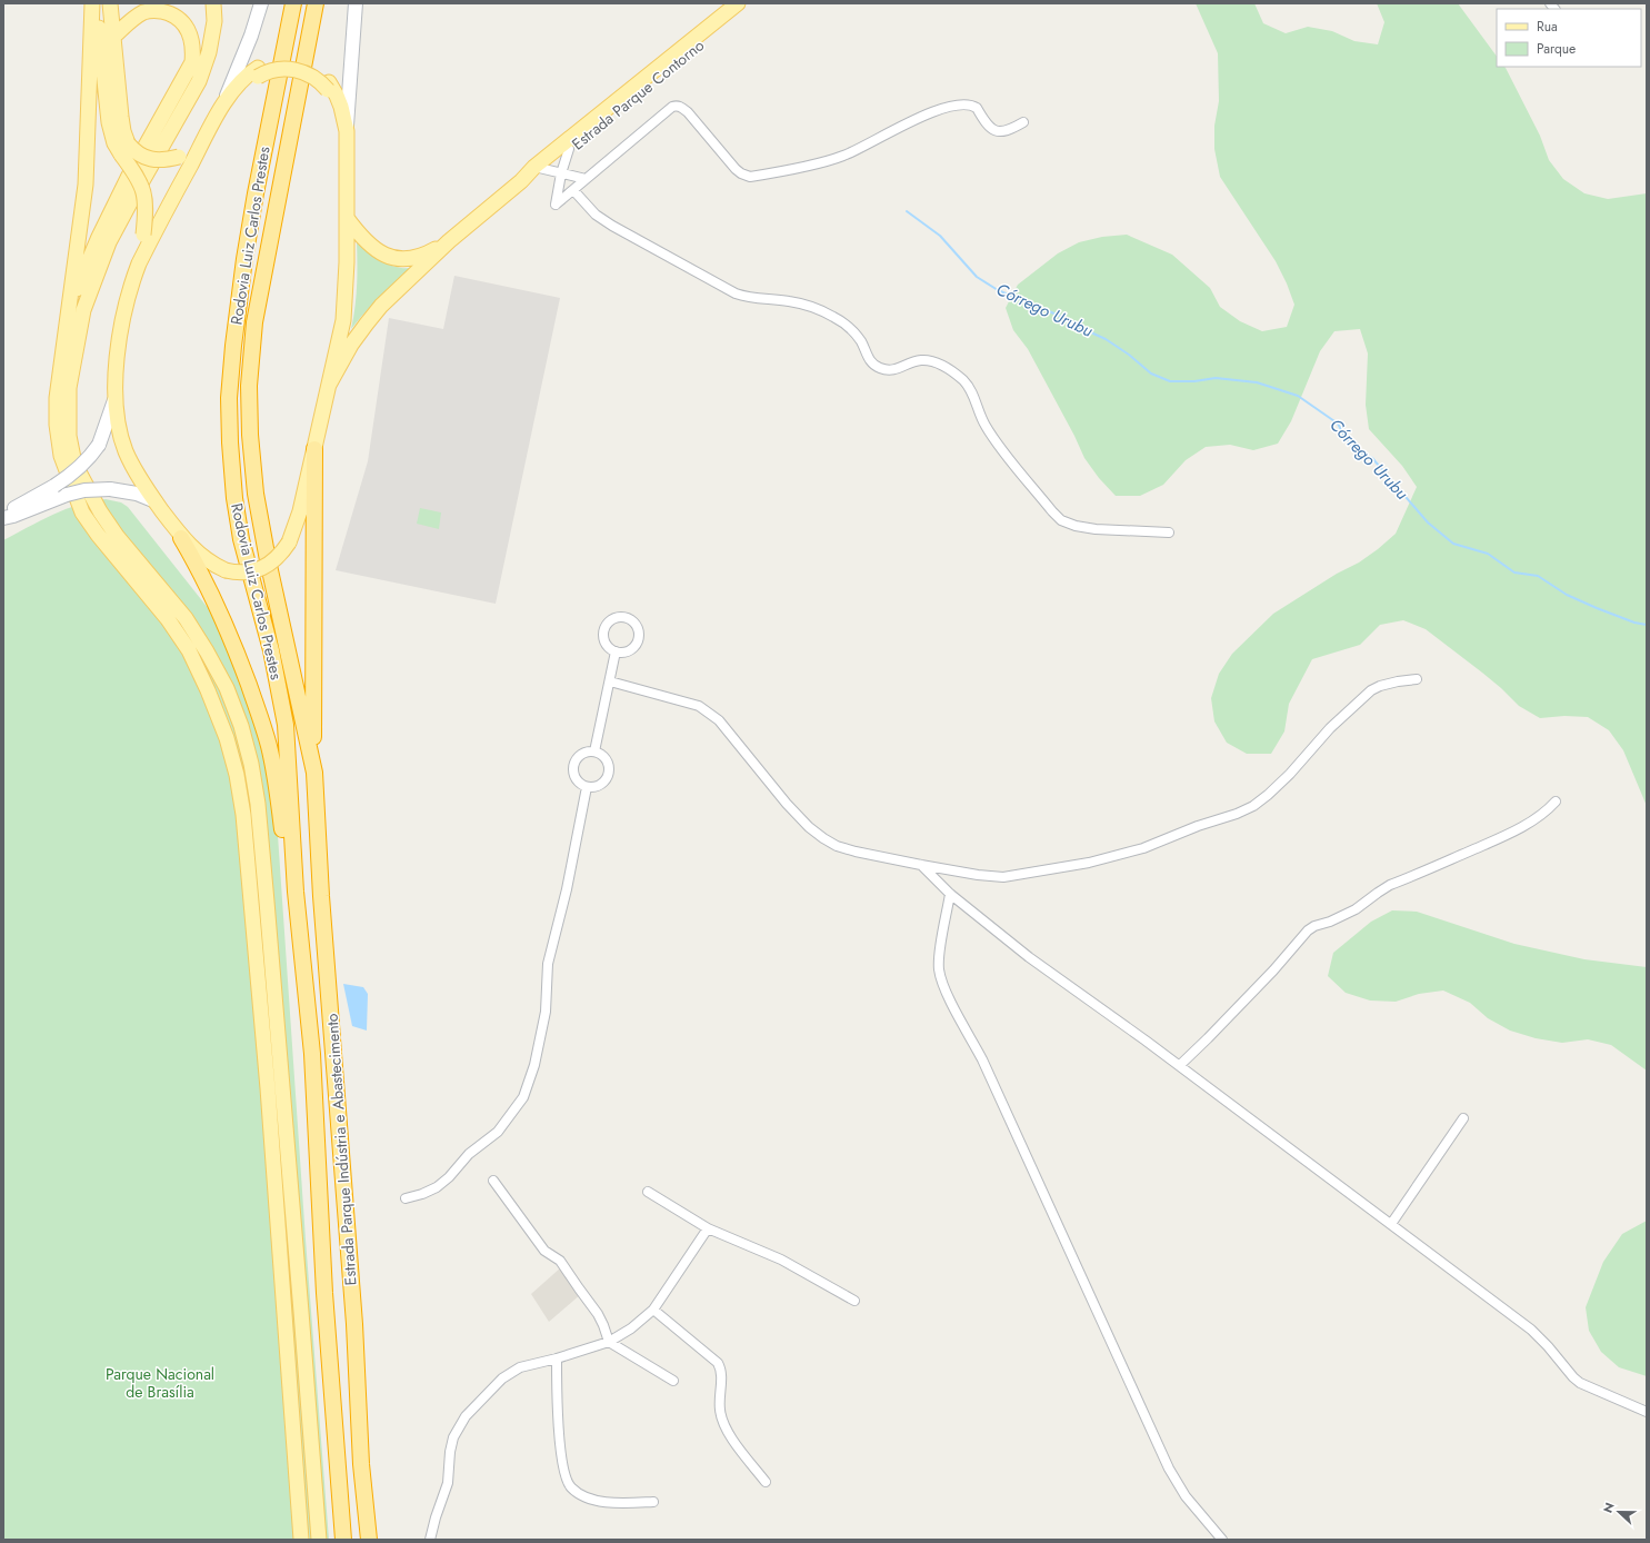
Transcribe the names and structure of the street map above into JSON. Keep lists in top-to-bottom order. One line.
{"streets":{"highway":["Rodovia Luiz Carlos Prestes","Estrada Parque Indústria e Abastecimento"],"main road":["Estrada Parque Contorno"]},"crossings":[["Rodovia Luiz Carlos Prestes","Estrada Parque Indústria e Abastecimento"]],"water":["Córrego Urubu"],"parks":["Parque Nacional de Brasília"],"legend":["Rua","Parque"],"north":"left"}
